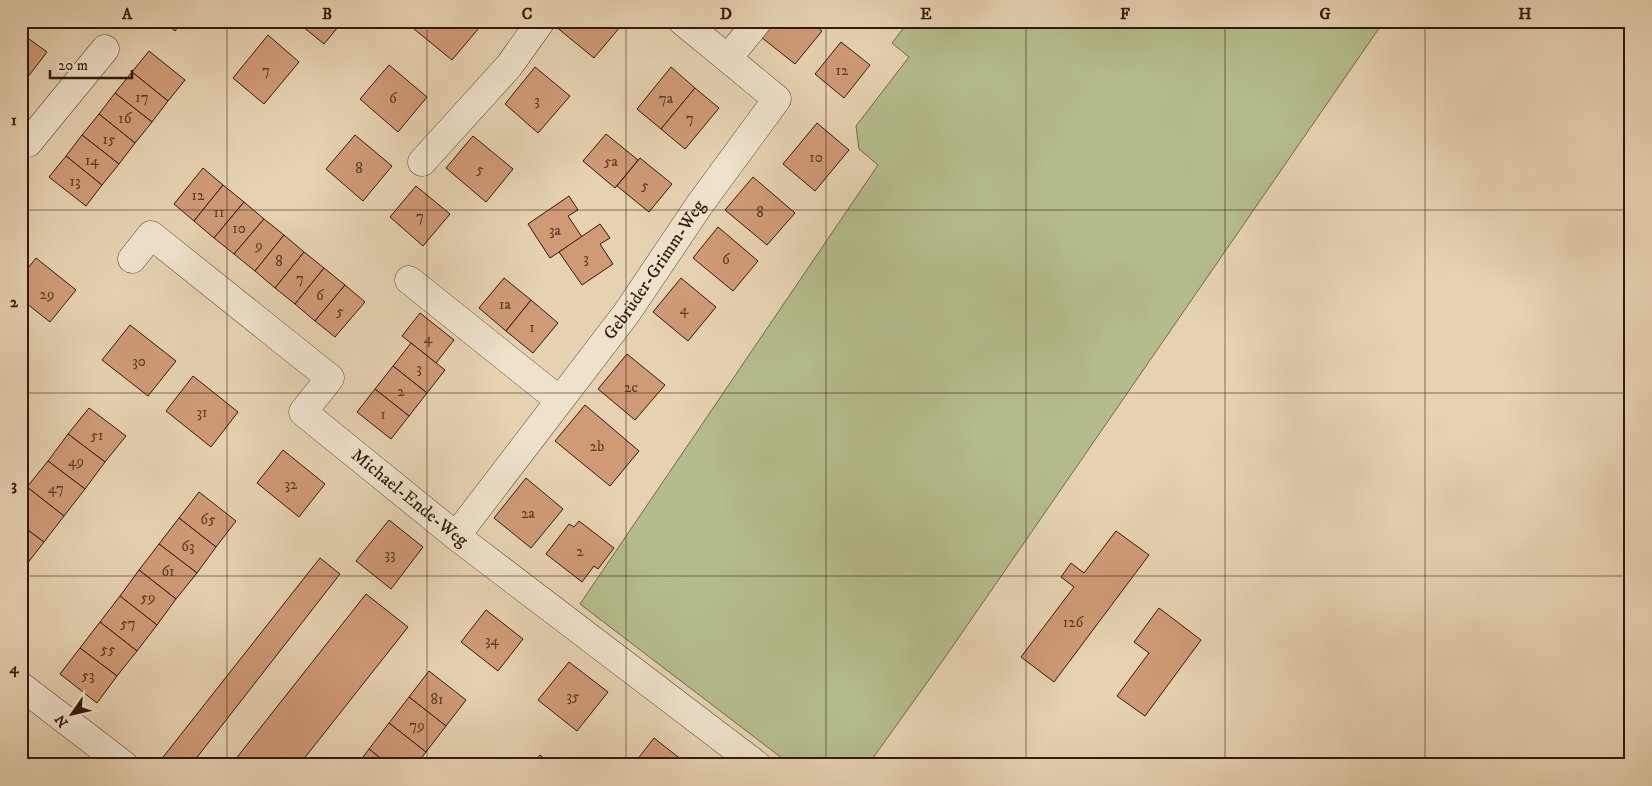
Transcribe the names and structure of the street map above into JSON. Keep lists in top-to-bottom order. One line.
{"streets":{"street":["Gebrüder-Grimm-Weg","Michael-Ende-Weg"]},"crossings":[["Gebrüder-Grimm-Weg","Michael-Ende-Weg"]],"house_numbers":["7","12","17","6","7a","3","16","7","15","10","14","5a","8","5","13","5","12","11","8","7","10","3a","9","3","6","8","7","29","6","1a","4","5","1","4","30","3","2c","2","31","1","51","2b","49","32","47","2a","65","63","2","33","61","59","126","57","34","55","53","35","81","79"],"scale_bar":"20 m","north":"bottom left","grid":{"columns":["A","B","C","D","E","F","G","H"],"rows":["1","2","3","4"]}}
